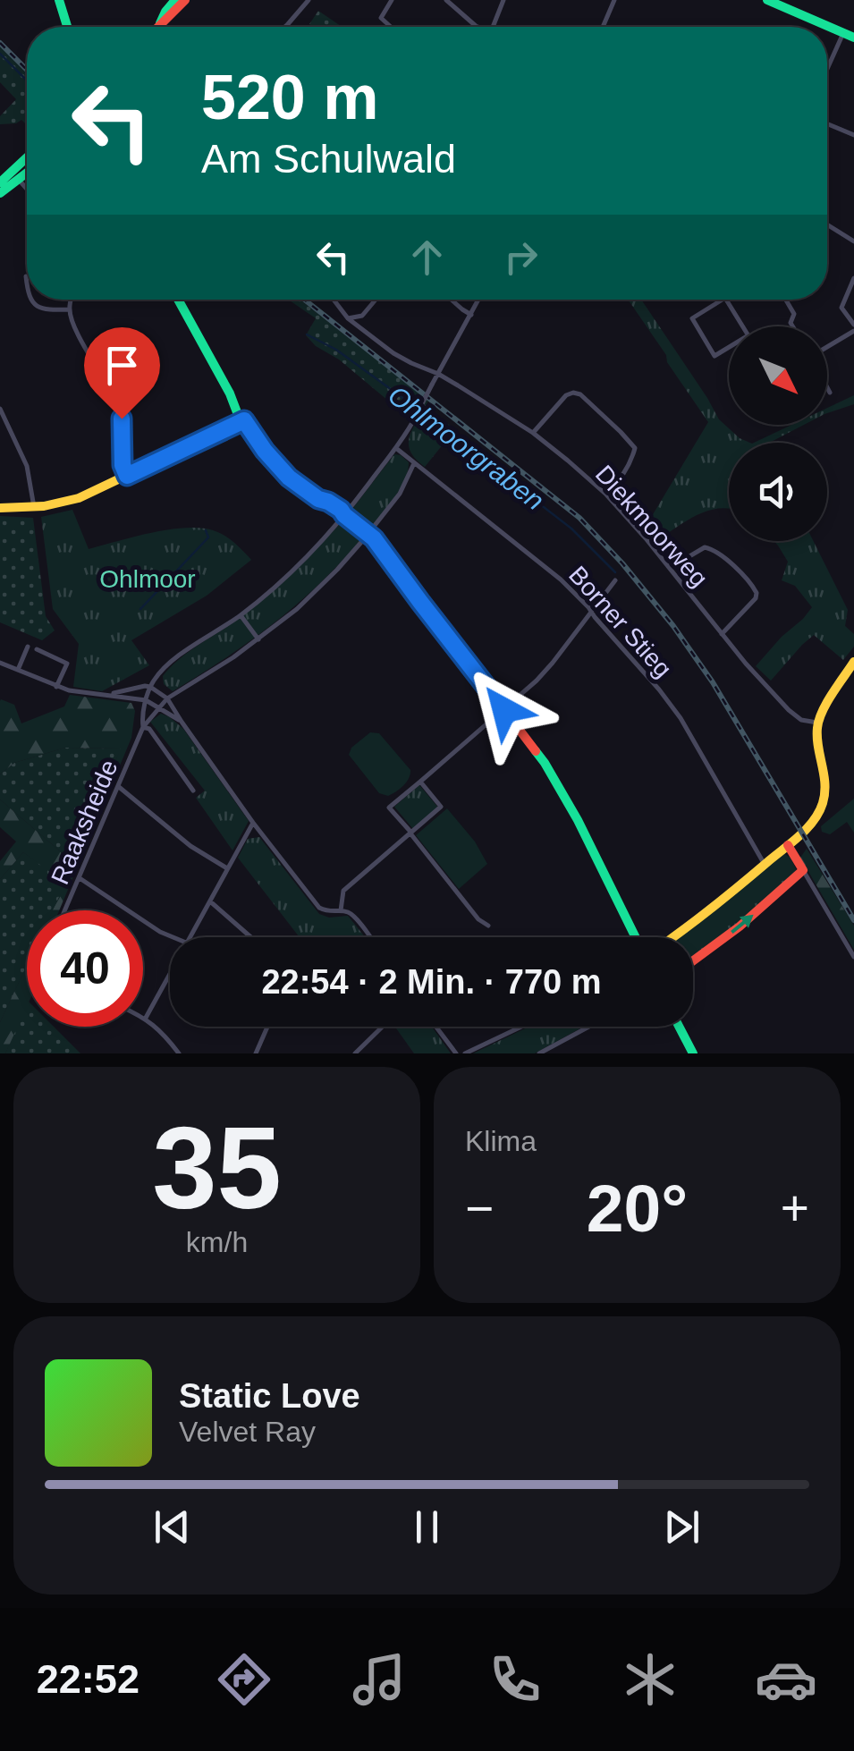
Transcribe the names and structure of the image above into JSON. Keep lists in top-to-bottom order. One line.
{"streets":{"street":["Diekmoorweg","Borner Stieg","Raaksheide"]},"crossings":[["Borner Stieg","Raaksheide"]],"water":["Ohlmoorgraben"],"parks":["Ohlmoor"],"north":"bottom right","page":{"turn":["520 m","Am Schulwald"],"limit":"40","trip":"22:54 · 2 Min. · 770 m","tile":[["35","km/h"],"Klima"],"heat":["−","20°","+"],"song":["Static Love","Velvet Ray"],"tabs":"22:52"}}
